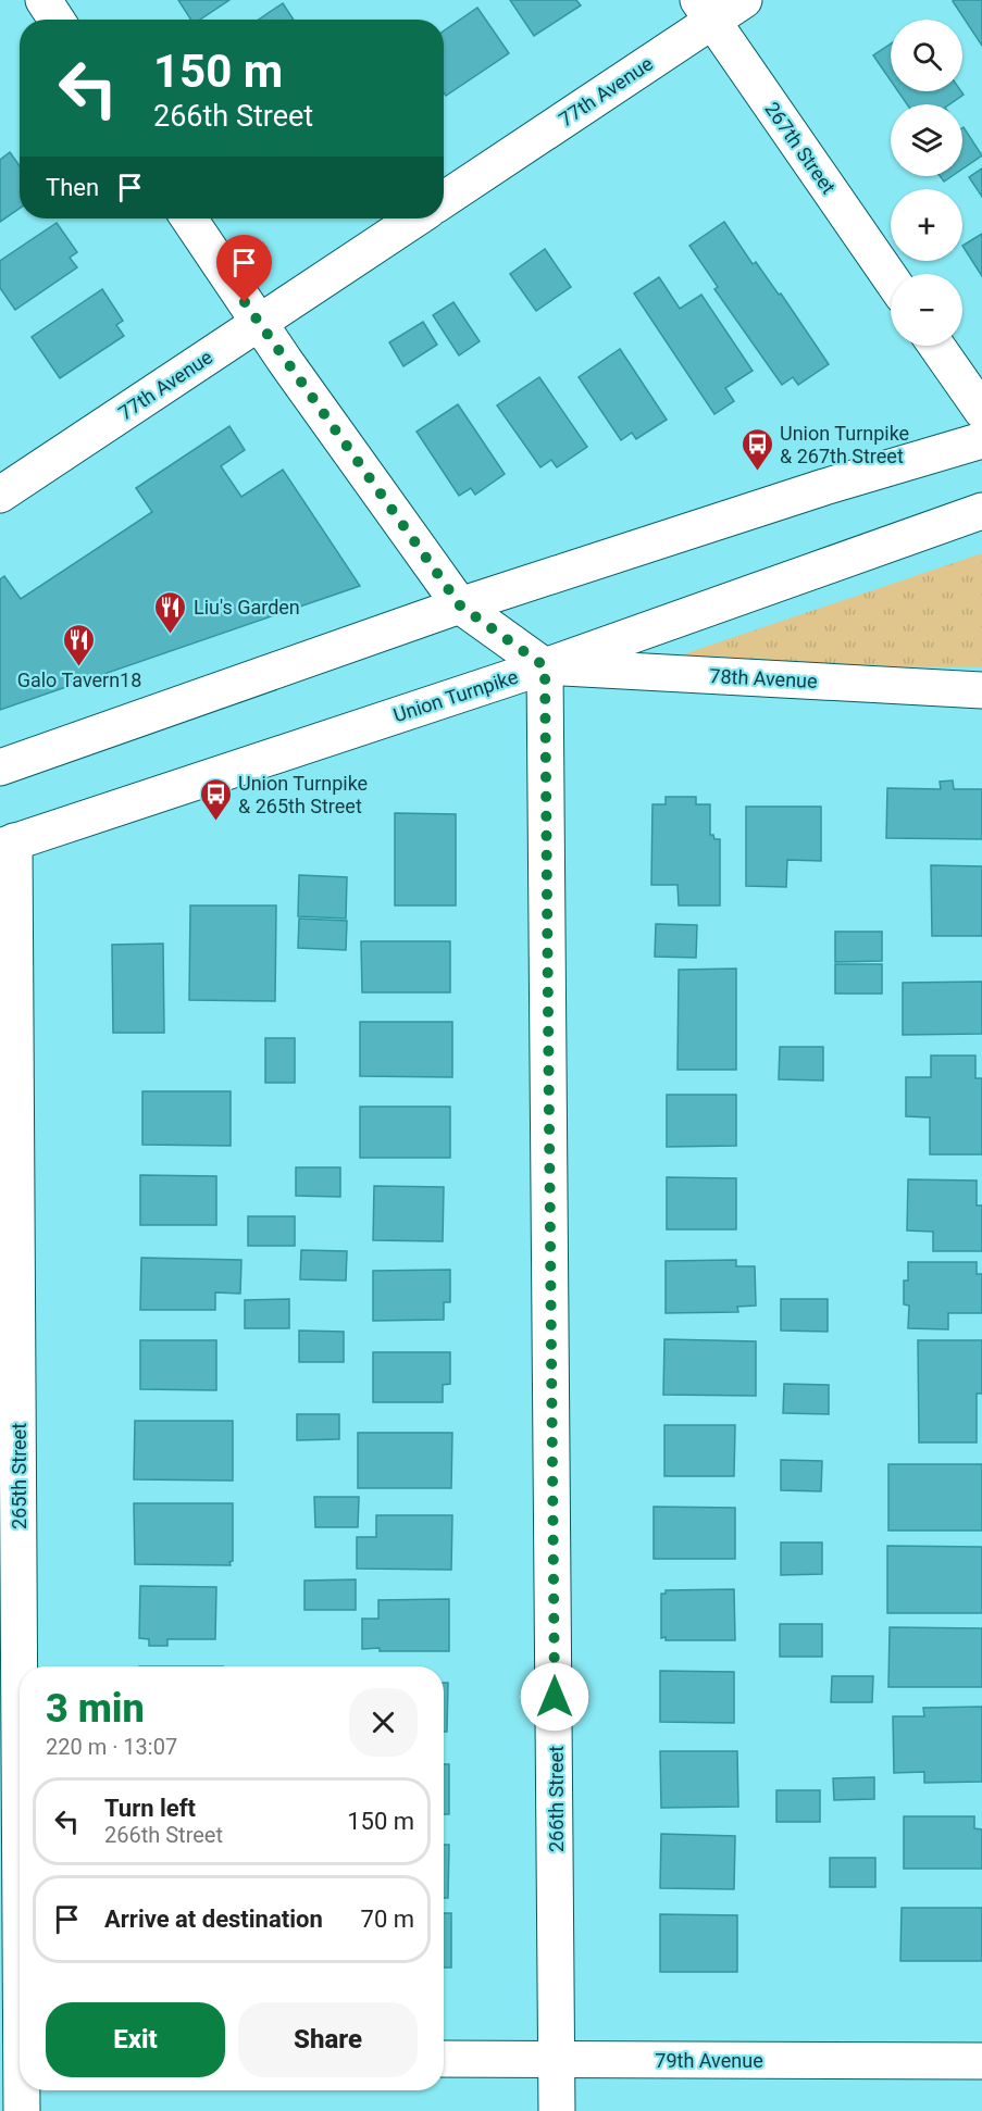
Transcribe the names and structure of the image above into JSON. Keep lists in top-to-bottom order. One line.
{"streets":{"street":["77th Avenue","267th Street","78th Avenue","Union Turnpike","265th Street","266th Street","79th Avenue"]},"crossings":[["77th Avenue","267th Street"],["78th Avenue","Union Turnpike"],["78th Avenue","266th Street"],["Union Turnpike","265th Street"],["Union Turnpike","266th Street"],["266th Street","79th Avenue"]],"places":{"bus stop":["Union Turnpike & 267th Street","Union Turnpike & 265th Street"],"restaurant":["Liu's Garden","Galo Tavern18"]},"page":{"map_buttons":["+","−"],"turn":["150 m","266th Street"],"then":"Then","heading":["3 min","220 m · 13:07"],"list":[{"name":"Turn left","note":"266th Street","value":"150 m"},{"name":"Arrive at destination","value":"70 m"}],"buttons":["Exit","Share"]}}
